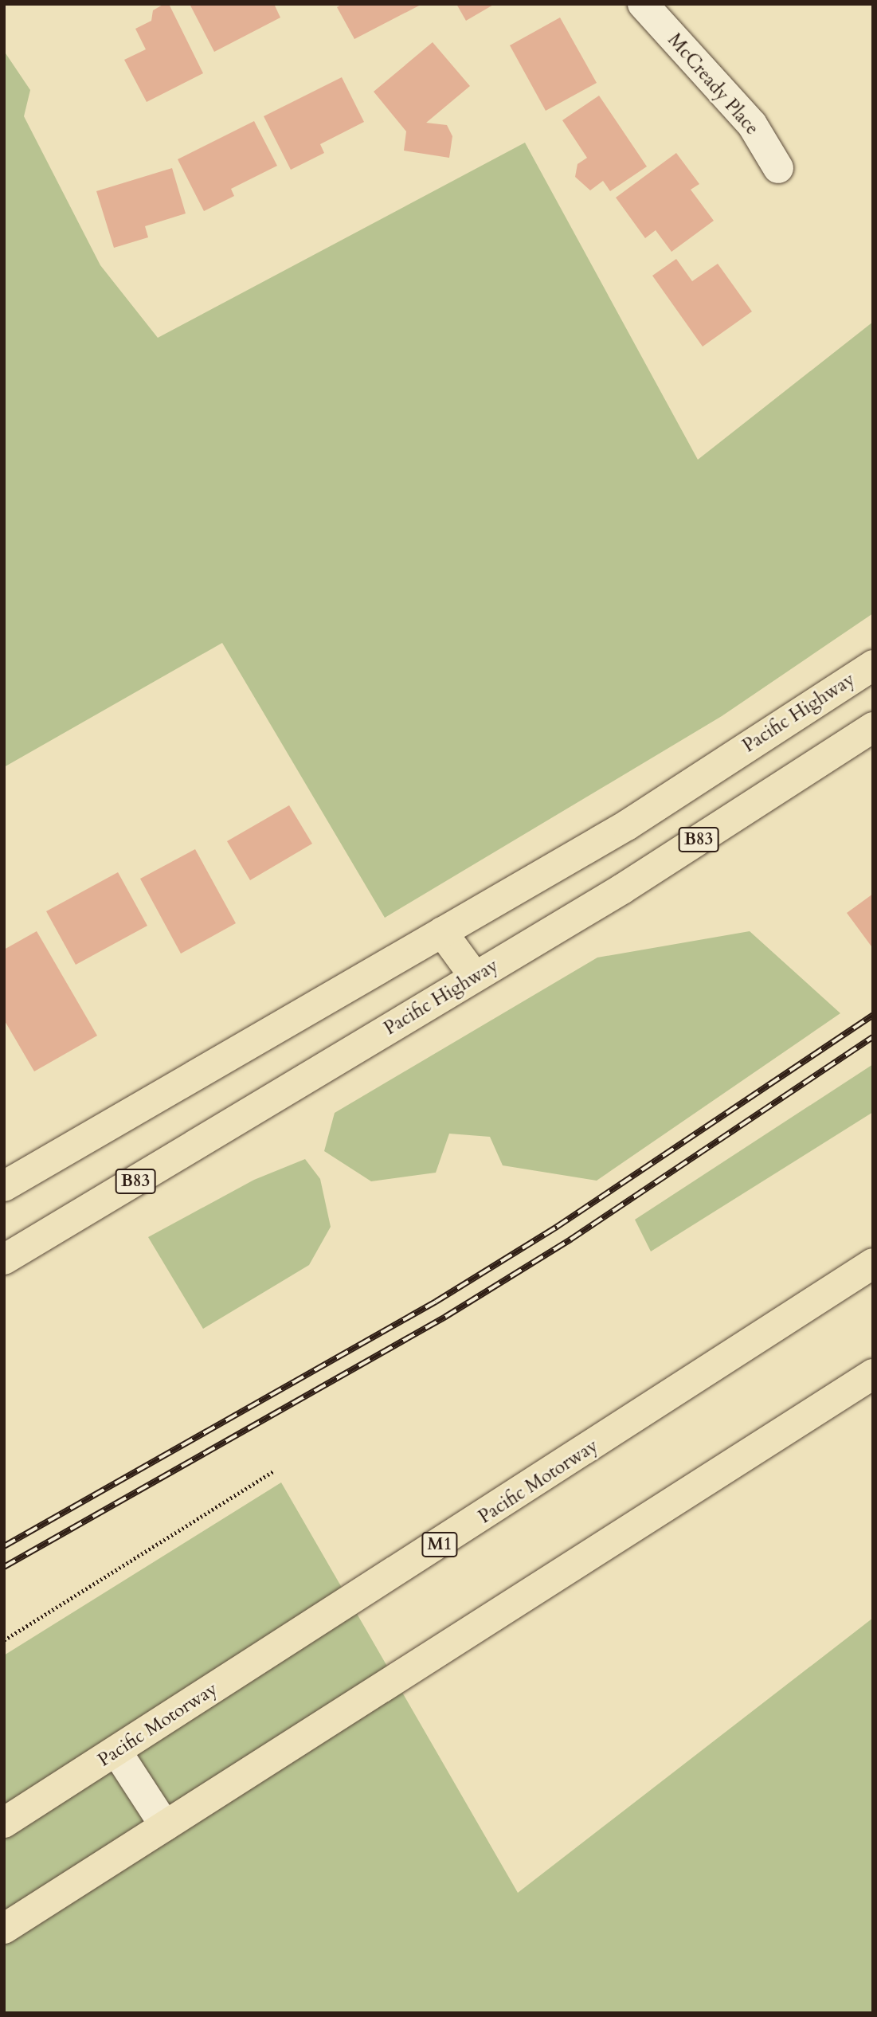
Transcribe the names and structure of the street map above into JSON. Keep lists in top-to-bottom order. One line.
{"streets":{"main road":["Pacific Highway","B83","Pacific Motorway","M1"],"street":["McCready Place"]}}
